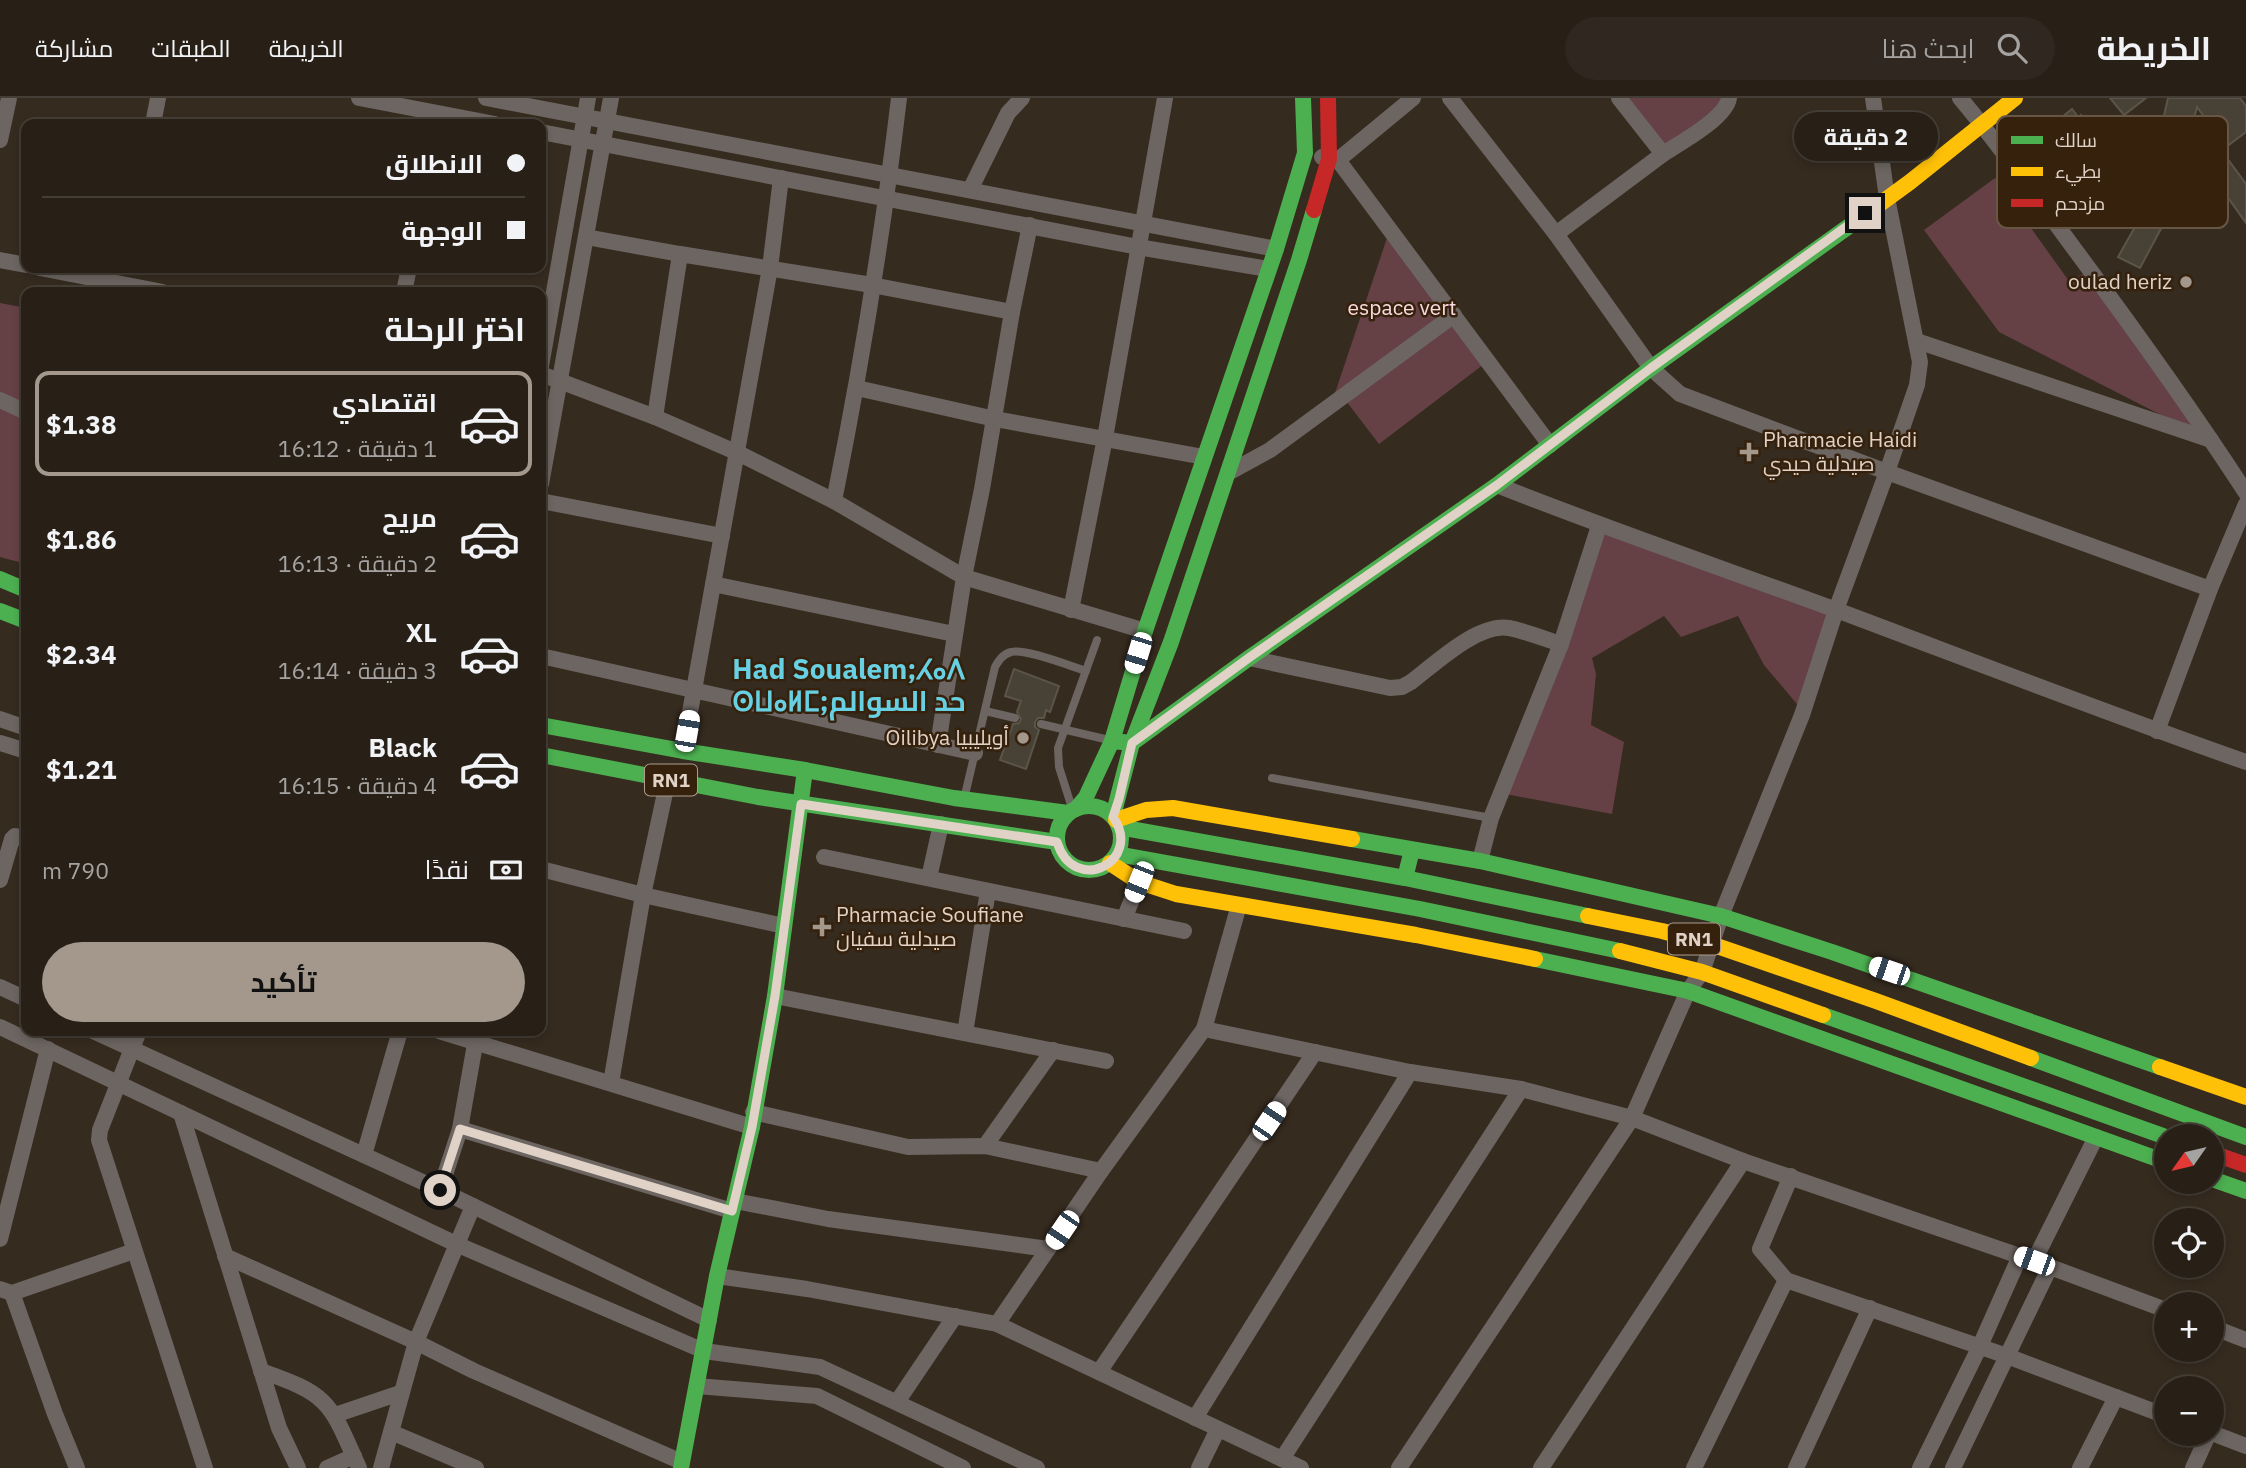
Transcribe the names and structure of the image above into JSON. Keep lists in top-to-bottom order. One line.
{"streets":{"main road":["RN1"]},"districts":["Had Soualem;ⵃⴰⴷ ⵙⵡⴰⵍⵎ;حد السوالم"],"parks":["espace vert"],"places":{"other":["oulad heriz","Oilibya أويليبيا"],"health":["Pharmacie Haidi صيدلية حيدي","Pharmacie Soufiane صيدلية سفيان"]},"legend":["سالك","بطيء","مزدحم"],"north":"bottom left","page":{"header":"الخريطة","search":"ابحث هنا","nav":["الخريطة","الطبقات","مشاركة"],"bubble":"2 دقيقة","banner":["الانطلاق","الوجهة"],"heading":"اختر الرحلة","list":[{"name":"اقتصادي","note":"1 دقيقة · 16:12","value":"$1.38"},{"name":"مريح","note":"2 دقيقة · 16:13","value":"$1.86"},{"name":"XL","note":"3 دقيقة · 16:14","value":"$2.34"},{"name":"Black","note":"4 دقيقة · 16:15","value":"$1.21"}],"pay":["نقدًا","790 m"],"buttons":"تأكيد","map_buttons":["+","−"]}}
